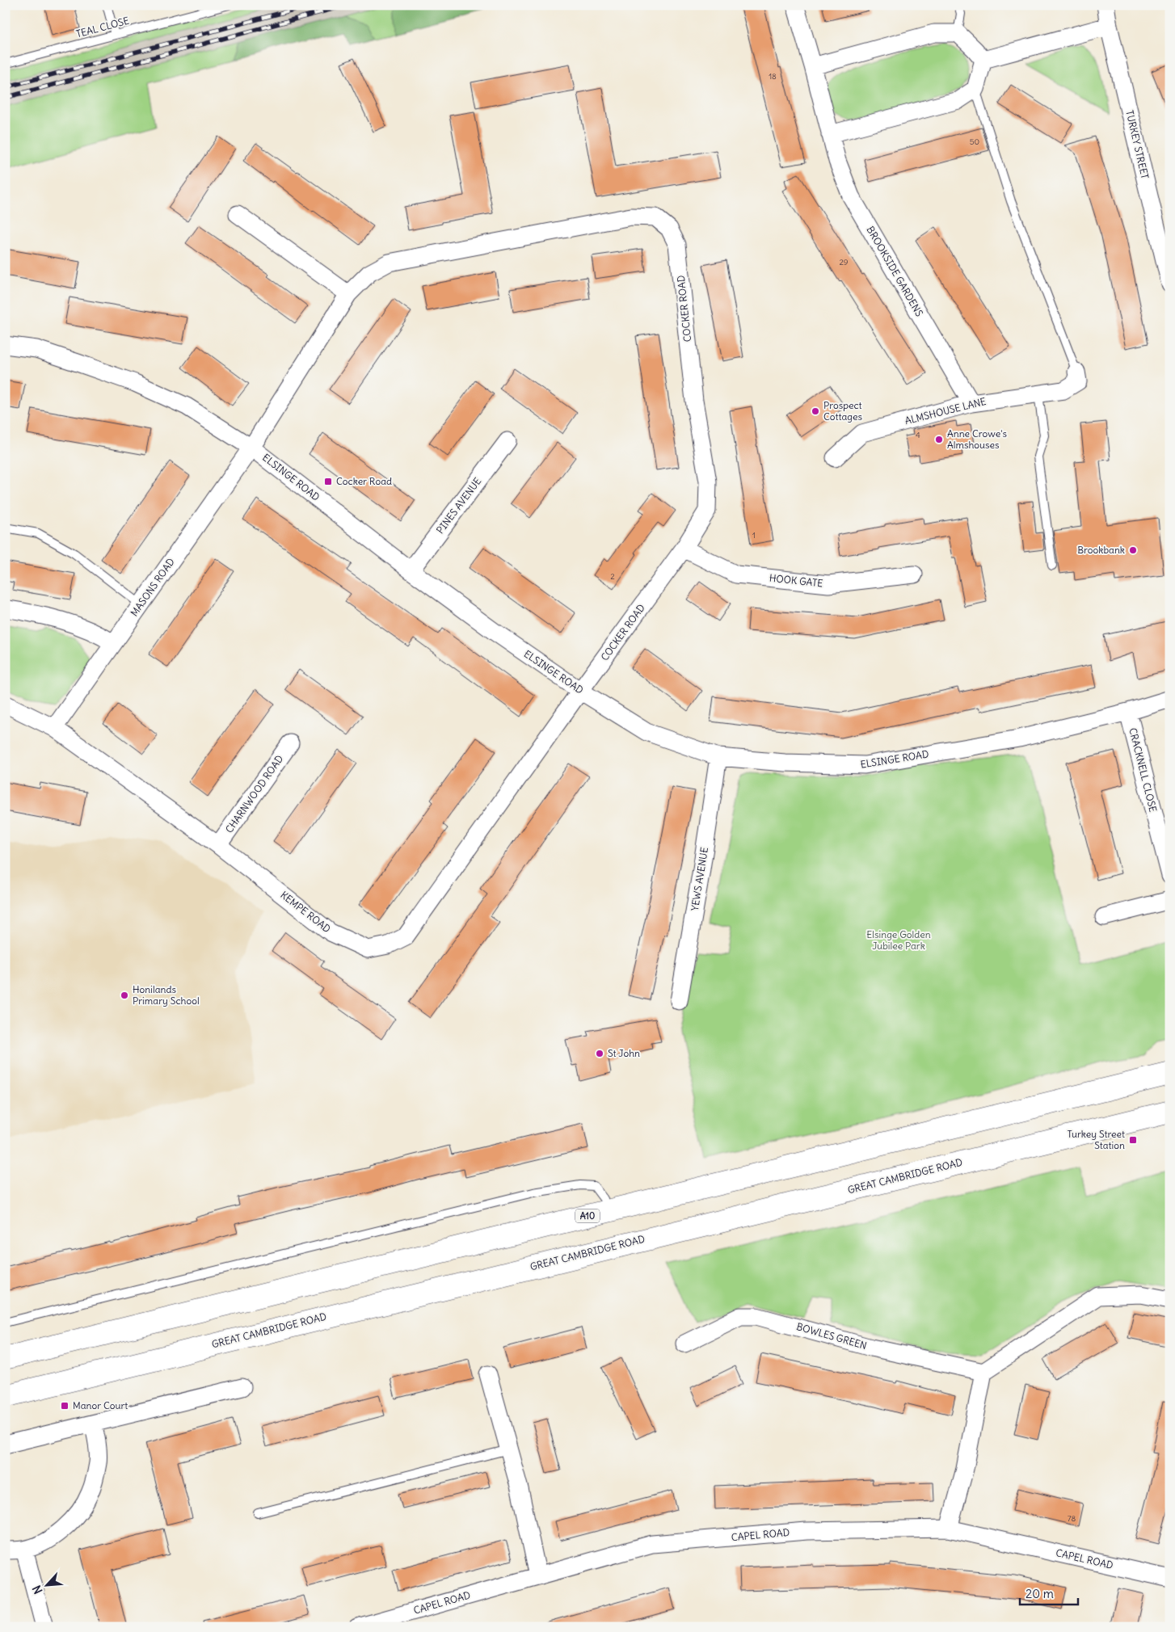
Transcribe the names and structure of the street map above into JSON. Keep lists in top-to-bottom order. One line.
{"streets":{"highway":["GREAT CAMBRIDGE ROAD","A10"],"street":["TURKEY STREET","BROOKSIDE GARDENS","COCKER ROAD","ALMSHOUSE LANE","ELSINGE ROAD","PINES AVENUE","HOOK GATE","MASONS ROAD","CRACKNELL CLOSE","CHARNWOOD ROAD","YEWS AVENUE","KEMPE ROAD","BOWLES GREEN","CAPEL ROAD"],"lane":["TEAL CLOSE"]},"crossings":[["BROOKSIDE GARDENS","ALMSHOUSE LANE"],["COCKER ROAD","ELSINGE ROAD"],["COCKER ROAD","HOOK GATE"],["COCKER ROAD","MASONS ROAD"],["COCKER ROAD","KEMPE ROAD"],["ELSINGE ROAD","PINES AVENUE"],["ELSINGE ROAD","MASONS ROAD"],["ELSINGE ROAD","CRACKNELL CLOSE"],["ELSINGE ROAD","YEWS AVENUE"],["ELSINGE ROAD","KEMPE ROAD"],["MASONS ROAD","KEMPE ROAD"],["CHARNWOOD ROAD","KEMPE ROAD"]],"parks":["Elsinge Golden Jubilee Park"],"places":{"other":["Prospect Cottages","Anne Crowe's Almshouses","Brookbank","Honilands Primary School","St John"],"transit":["Cocker Road","Turkey Street Station","Manor Court"]},"house_numbers":["18","50","29","4","1","2","78"],"scale_bar":"20 m","north":"bottom left"}
